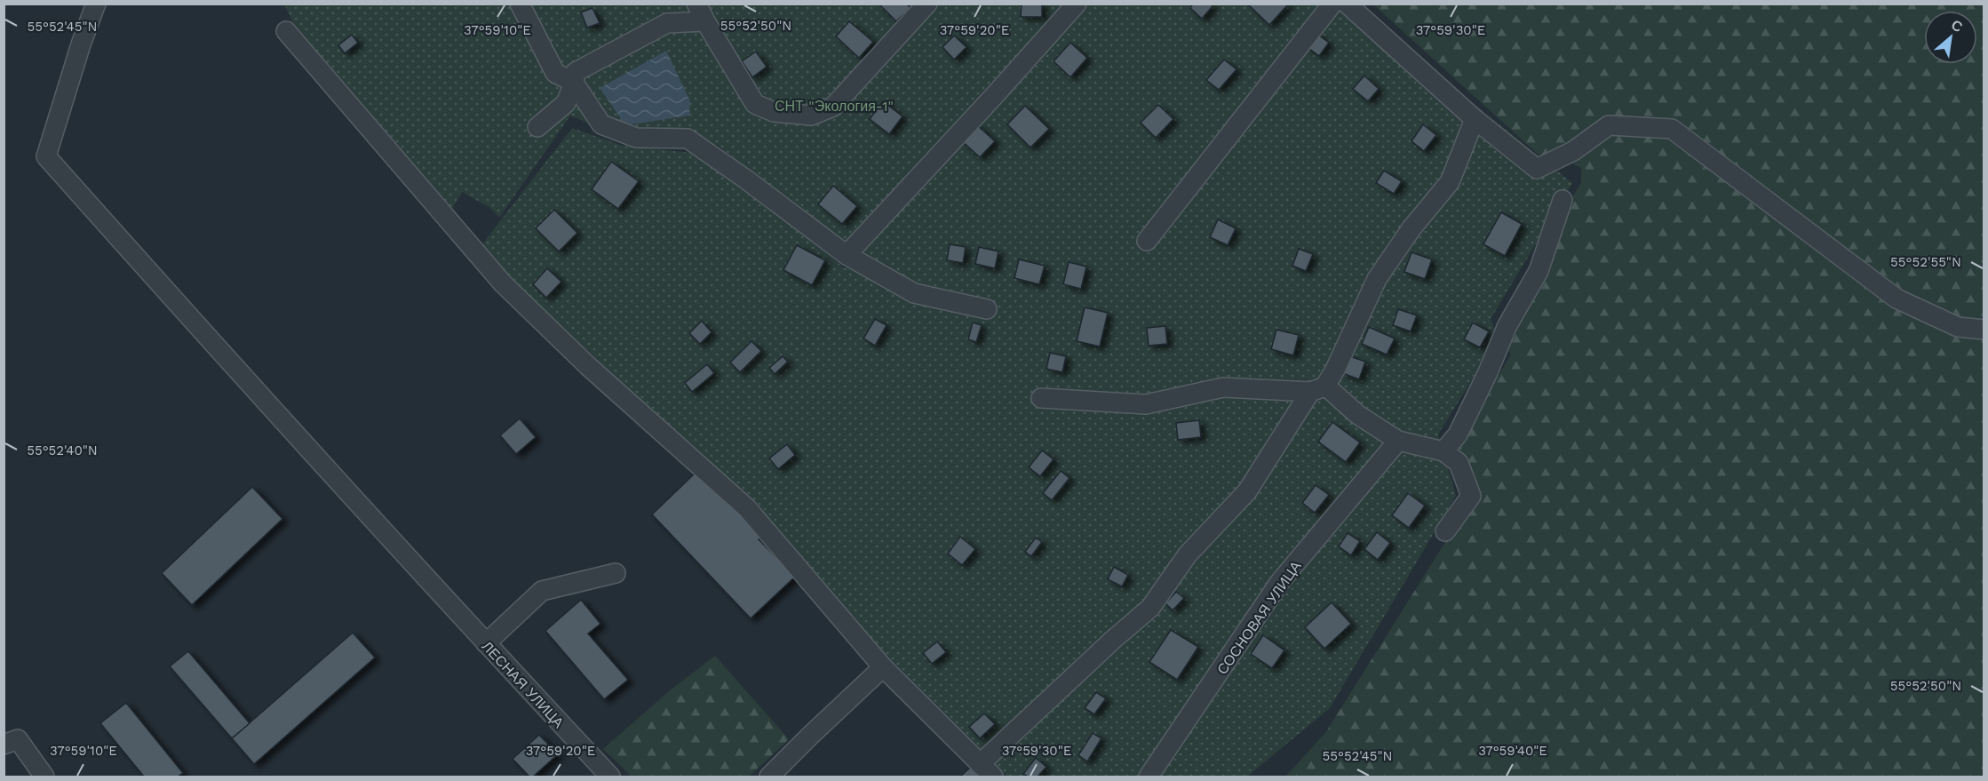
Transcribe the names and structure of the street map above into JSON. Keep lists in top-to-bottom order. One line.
{"streets":{"street":["СОСНОВАЯ УЛИЦА","ЛЕСНАЯ УЛИЦА"]},"parks":["СНТ \"Экология-1\""],"north":"top right","coordinates":["55°52'50\"N","55°52'45\"N","37°59'10\"E","37°59'20\"E","37°59'30\"E","55°52'55\"N","55°52'40\"N","37°59'40\"E"]}
